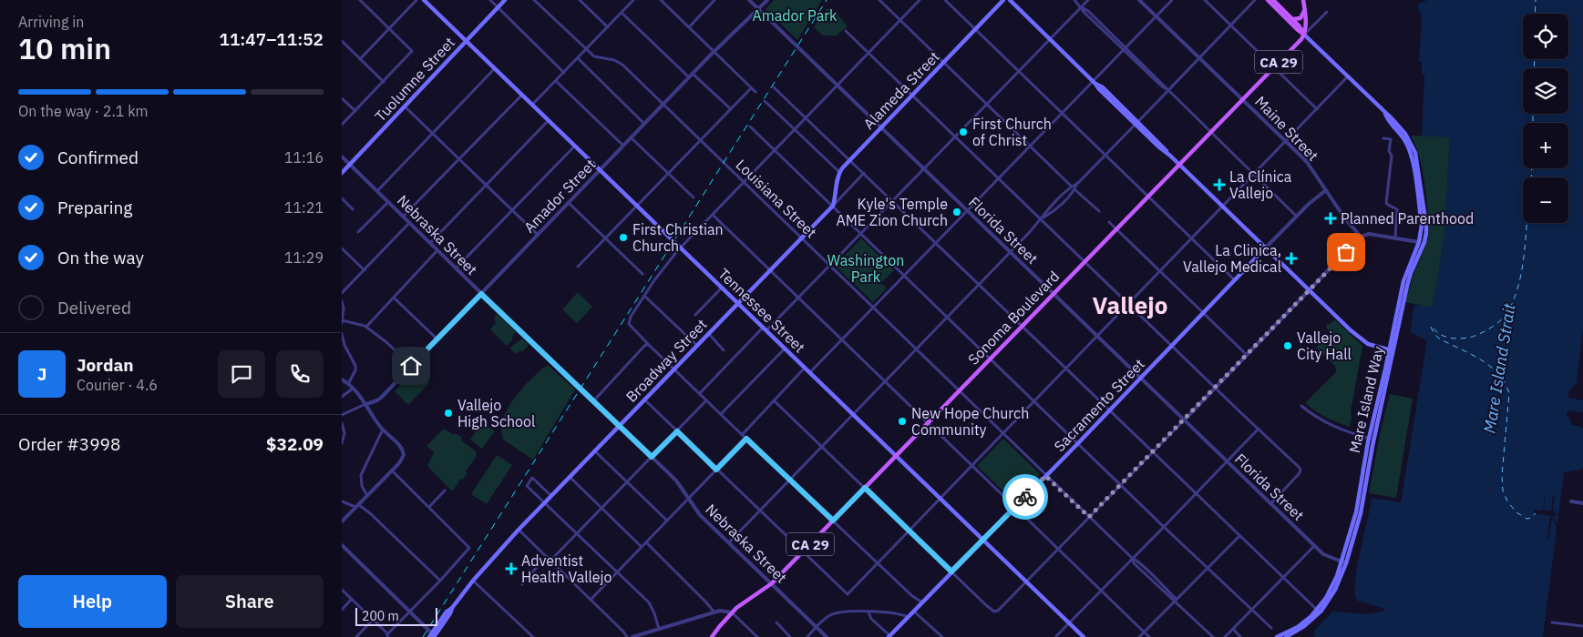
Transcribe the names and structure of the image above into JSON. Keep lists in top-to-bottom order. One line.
{"streets":{"main road":["CA 29","Tuolumne Street","Alameda Street","Tennessee Street","Sonoma Boulevard","Broadway Street","Mare Island Way","Sacramento Street"],"street":["Maine Street","Amador Street","Louisiana Street","Florida Street","Nebraska Street"]},"crossings":[["CA 29","Sonoma Boulevard"],["CA 29","Mare Island Way"],["Tuolumne Street","Nebraska Street"],["Tuolumne Street","Tennessee Street"],["Alameda Street","Florida Street"],["Maine Street","Sonoma Boulevard"],["Maine Street","Sacramento Street"],["Amador Street","Louisiana Street"],["Amador Street","Florida Street"],["Amador Street","Nebraska Street"],["Amador Street","Tennessee Street"],["Louisiana Street","Sonoma Boulevard"],["Louisiana Street","Broadway Street"],["Louisiana Street","Sacramento Street"],["Florida Street","Sonoma Boulevard"],["Florida Street","Mare Island Way"],["Florida Street","Sacramento Street"],["Nebraska Street","Sonoma Boulevard"],["Nebraska Street","Broadway Street"],["Tennessee Street","Sonoma Boulevard"],["Tennessee Street","Broadway Street"],["Tennessee Street","Sacramento Street"],["Sonoma Boulevard","Mare Island Way"]],"districts":["Vallejo"],"water":["Mare Island Strait"],"parks":["Amador Park","Washington Park"],"places":{"other":["First Church of Christ","Kyle's Temple AME Zion Church","First Christian Church","Vallejo City Hall","Vallejo High School","New Hope Church Community"],"health":["La Clínica Vallejo","Planned Parenthood","La Clinica, Vallejo Medical","Adventist Health Vallejo"]},"scale_bar":"200 m","page":{"heading":["10 min","Arriving in","11:47–11:52"],"panel":["Jordan","Courier · 4.6","Order #3998","$32.09"],"map_buttons":["+","−"],"bar":"On the way · 2.1 km","list":[["Confirmed","11:16"],["Preparing","11:21"],["On the way","11:29"],"Delivered"],"round":"J","buttons":["Help","Share"],"scale":"200 m"}}
